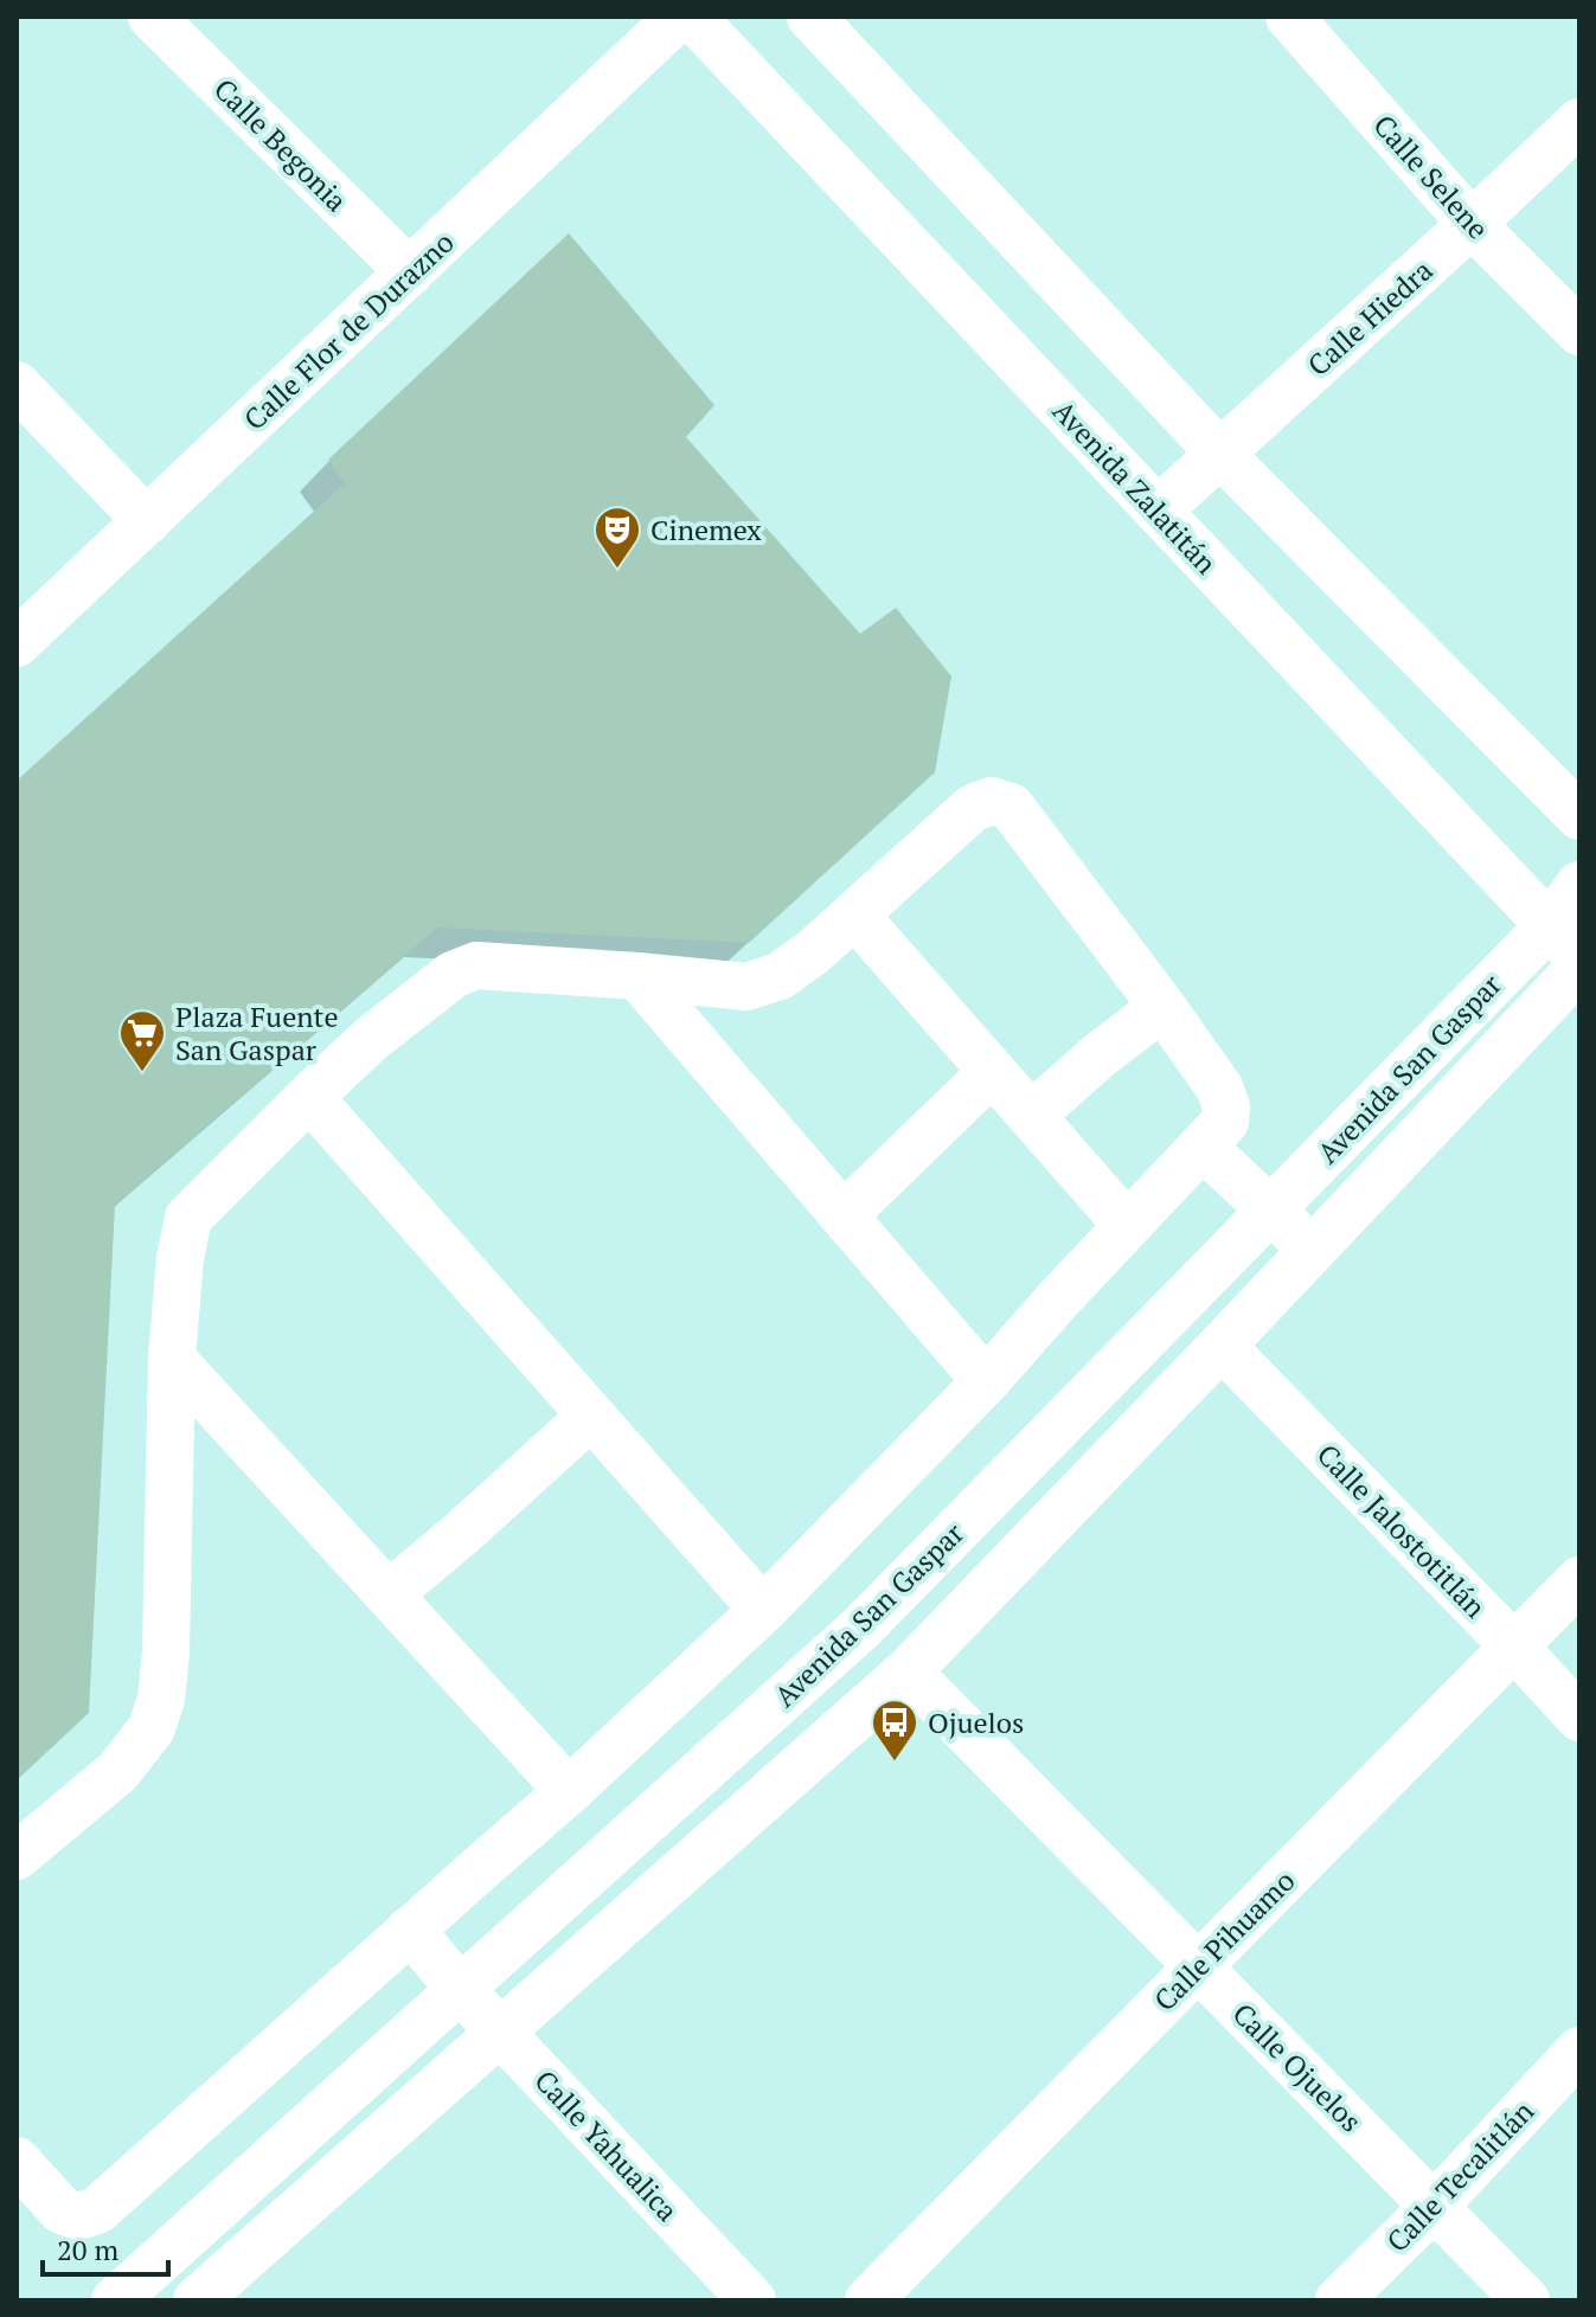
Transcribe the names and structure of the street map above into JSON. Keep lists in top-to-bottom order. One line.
{"streets":{"street":["Calle Begonia","Calle Selene","Calle Hiedra","Calle Flor de Durazno","Avenida Zalatitán","Avenida San Gaspar","Calle Jalostotitlán","Calle Pihuamo","Calle Ojuelos","Calle Yahualica","Calle Tecalitlán"]},"crossings":[["Calle Begonia","Calle Flor de Durazno"],["Calle Selene","Calle Hiedra"],["Calle Hiedra","Avenida Zalatitán"],["Avenida Zalatitán","Avenida San Gaspar"],["Avenida San Gaspar","Calle Jalostotitlán"],["Avenida San Gaspar","Calle Ojuelos"],["Avenida San Gaspar","Calle Yahualica"],["Calle Jalostotitlán","Calle Pihuamo"],["Calle Pihuamo","Calle Ojuelos"],["Calle Ojuelos","Calle Tecalitlán"]],"places":{"theatre":["Cinemex"],"supermarket":["Plaza Fuente San Gaspar"],"bus stop":["Ojuelos"]},"scale_bar":"20 m"}
